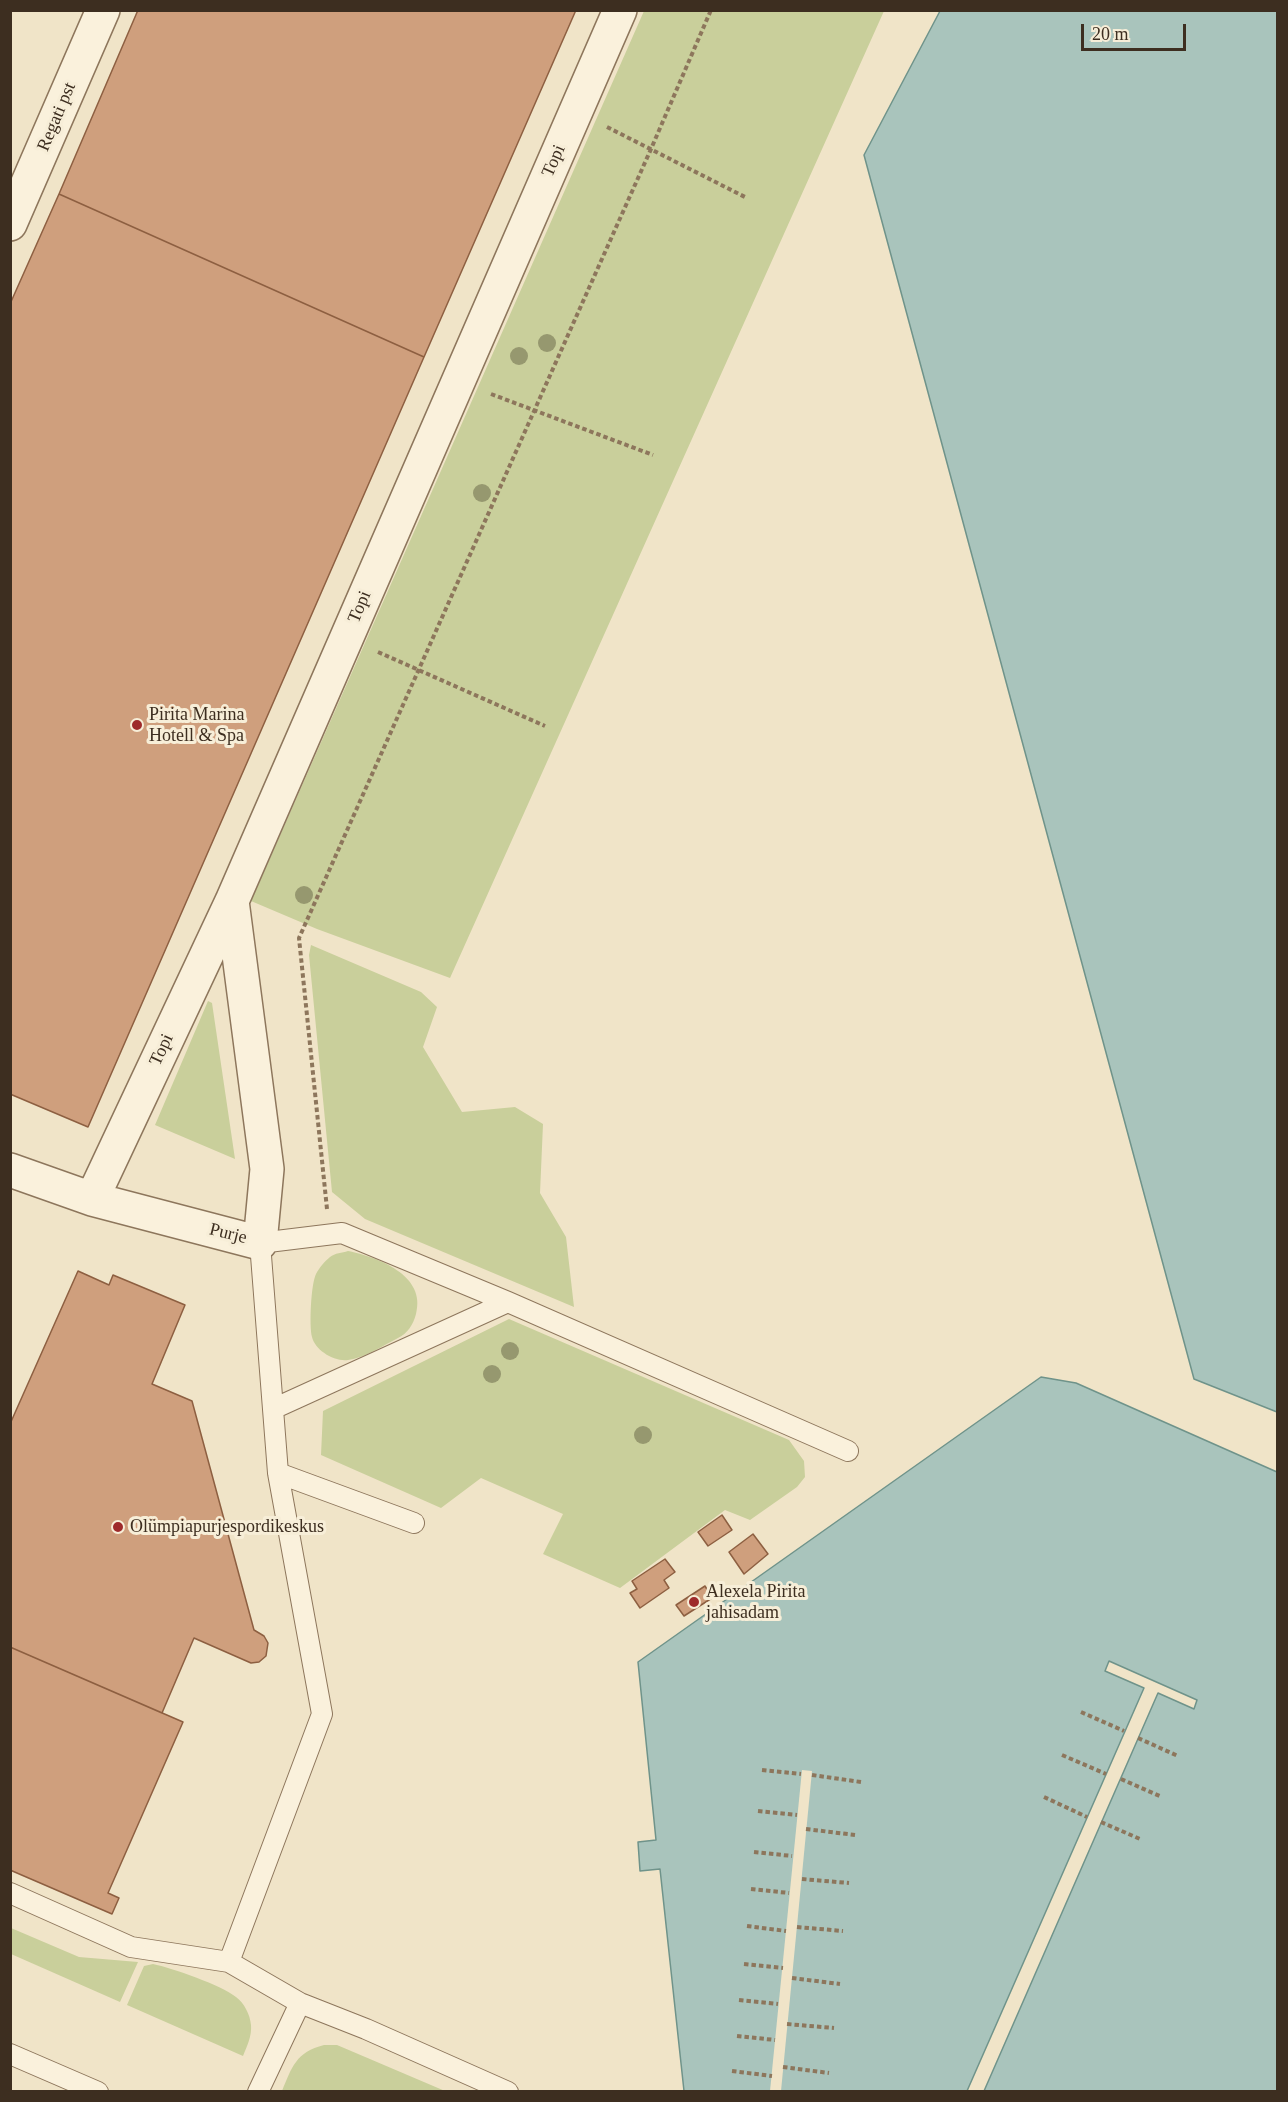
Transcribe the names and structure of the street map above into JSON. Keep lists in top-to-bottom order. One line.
{"streets":{"street":["Regati pst","Topi","Purje"]},"crossings":[["Topi","Purje"]],"places":["Pirita Marina Hotell & Spa","Olümpiapurjespordikeskus","Alexela Pirita jahisadam"],"scale_bar":"20 m"}
